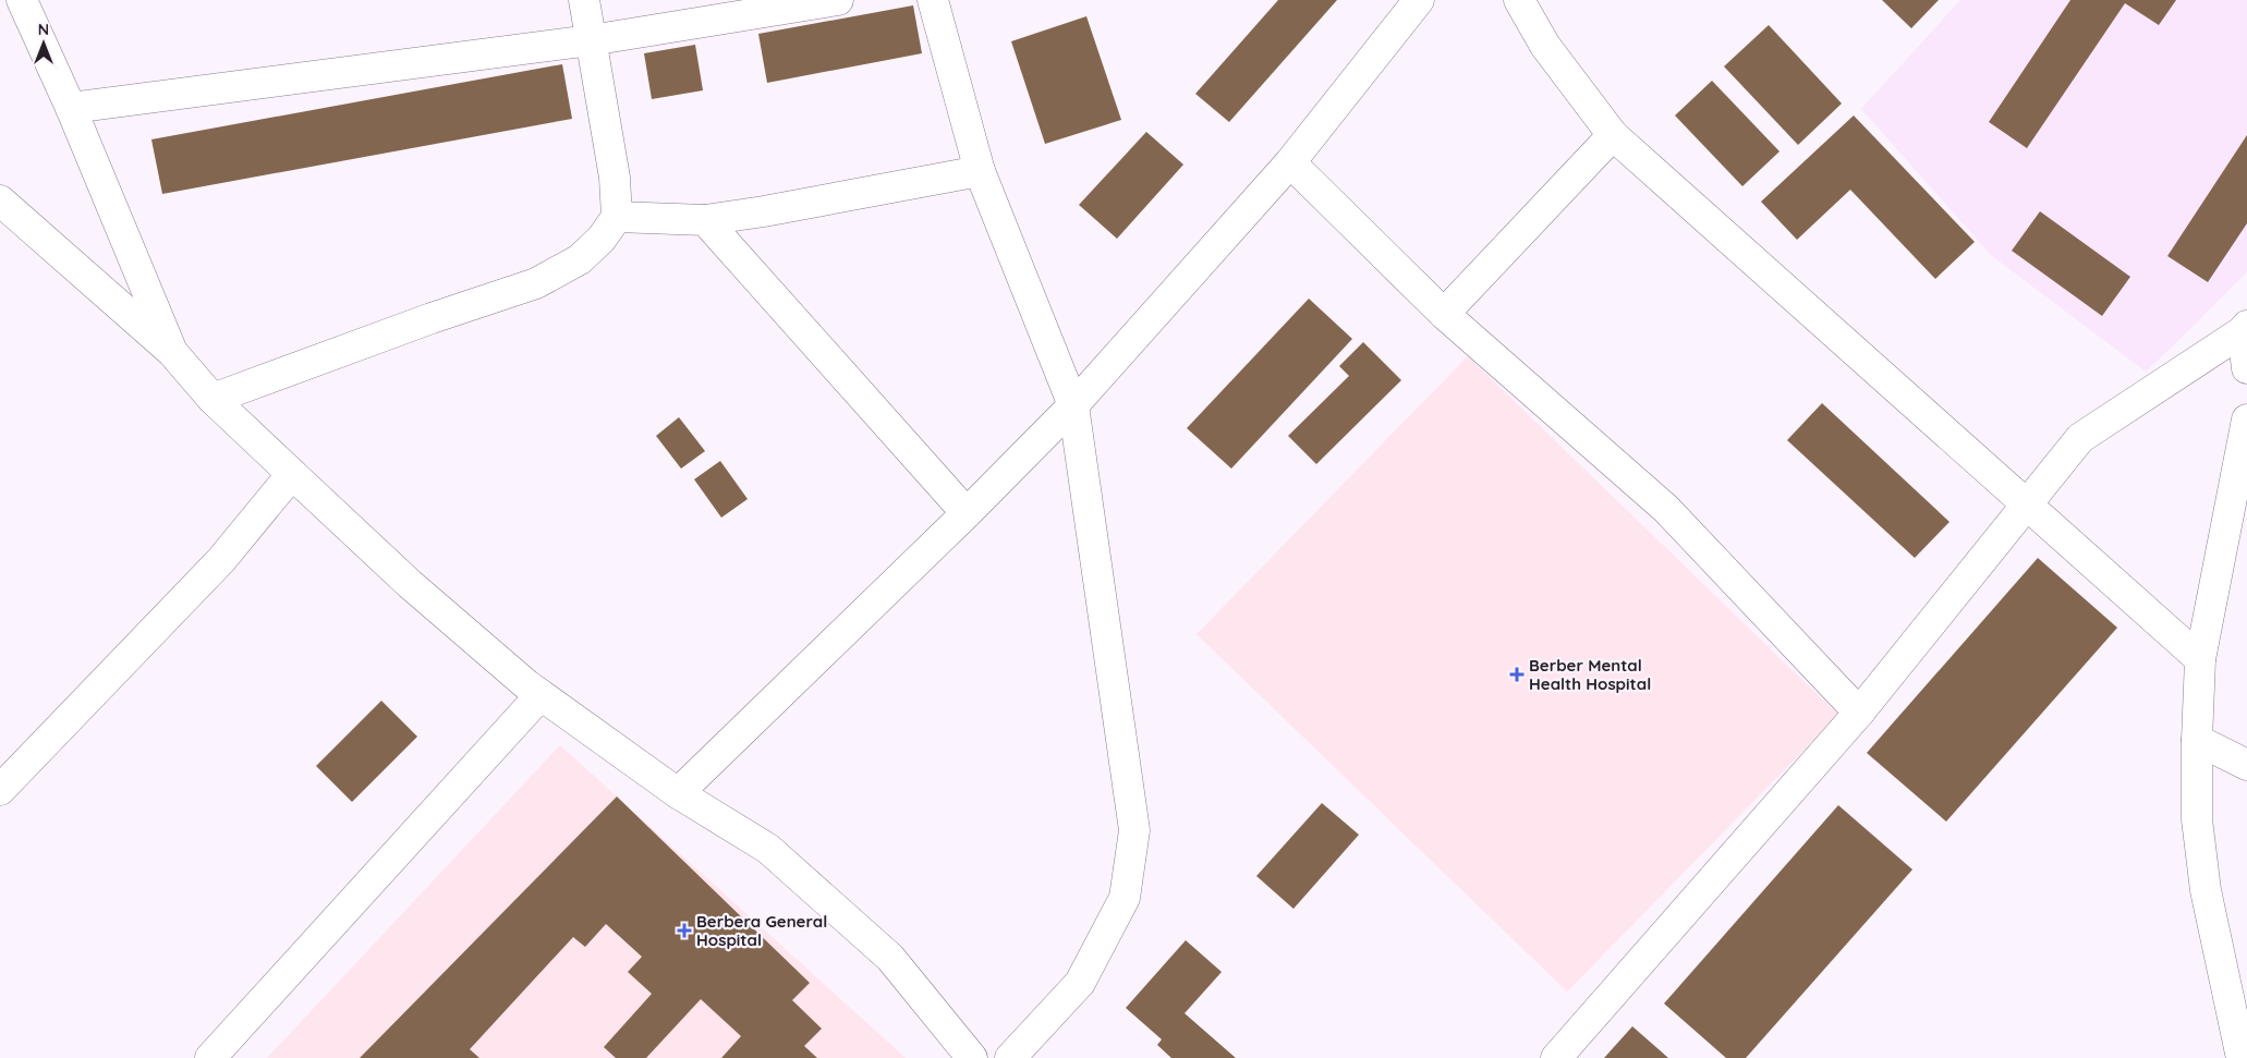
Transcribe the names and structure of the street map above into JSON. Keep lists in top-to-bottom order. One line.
{"places":{"health":["Berber Mental Health Hospital","Berbera General Hospital"]},"north":"top"}
